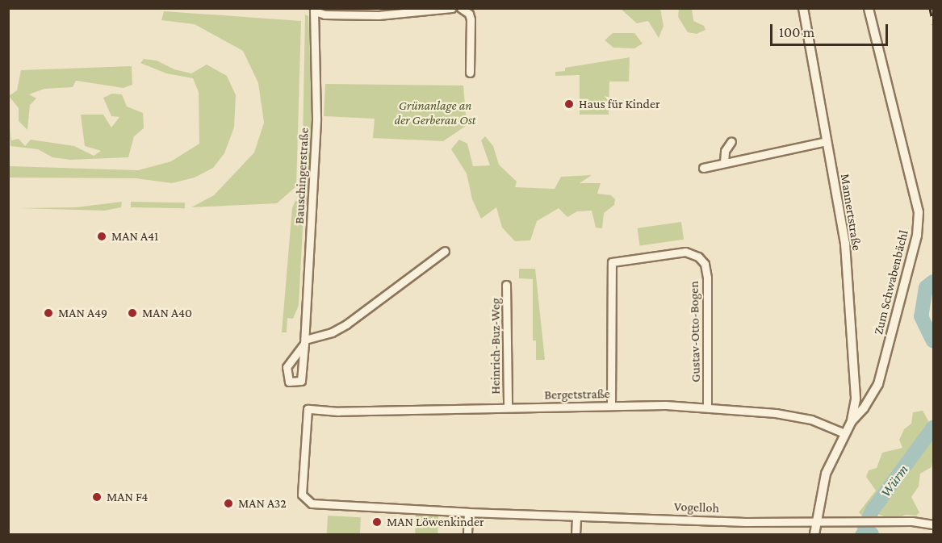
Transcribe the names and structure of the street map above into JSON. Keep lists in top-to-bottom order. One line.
{"streets":{"street":["Bauschingerstraße","Mannertstraße","Zum Schwabenbächl","Gustav-Otto-Bogen","Heinrich-Buz-Weg","Bergetstraße","Vogelloh"]},"crossings":[["Mannertstraße","Zum Schwabenbächl"],["Zum Schwabenbächl","Bergetstraße"],["Zum Schwabenbächl","Vogelloh"],["Gustav-Otto-Bogen","Bergetstraße"],["Heinrich-Buz-Weg","Bergetstraße"],["Bergetstraße","Vogelloh"]],"water":["Würm"],"parks":["Grünanlage an der Gerberau Ost"],"places":["Haus für Kinder","MAN A41","MAN A49","MAN A40","MAN F4","MAN A32","MAN Löwenkinder"],"scale_bar":"100 m"}
